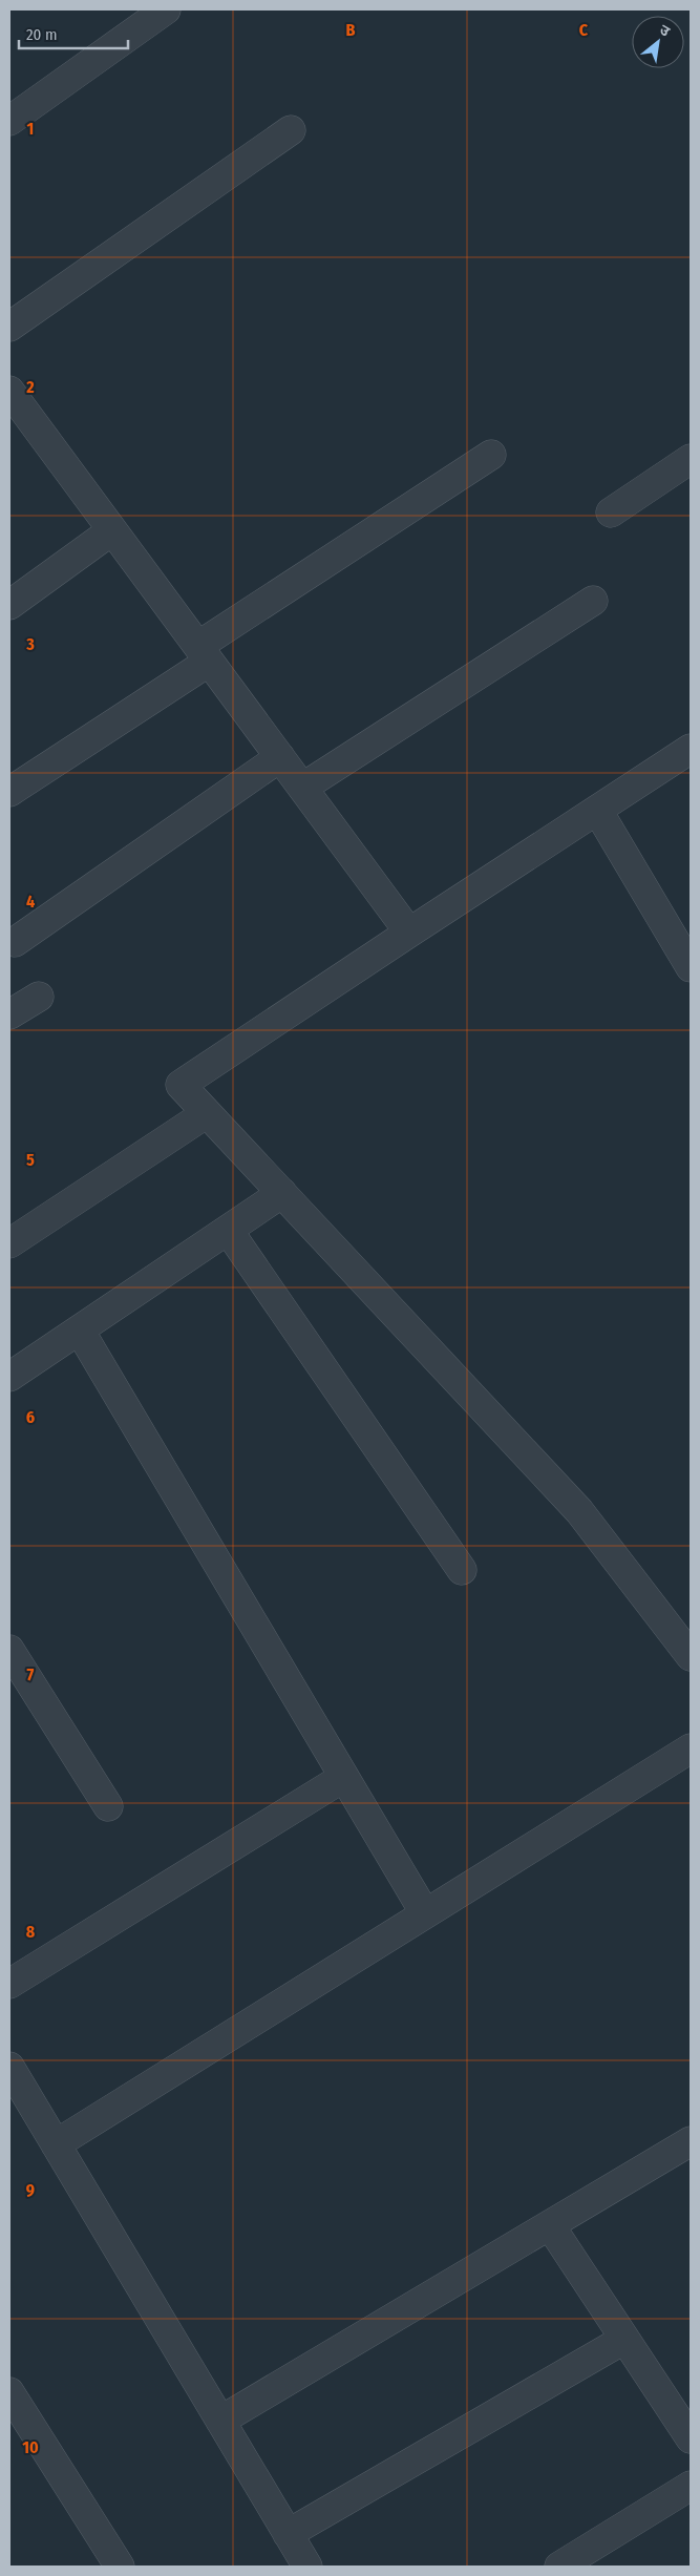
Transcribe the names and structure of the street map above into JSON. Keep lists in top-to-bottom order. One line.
{"scale_bar":"20 m","north":"top right","grid":{"columns":["B","C"],"rows":["1","2","3","4","5","6","7","8","9","10"]}}
